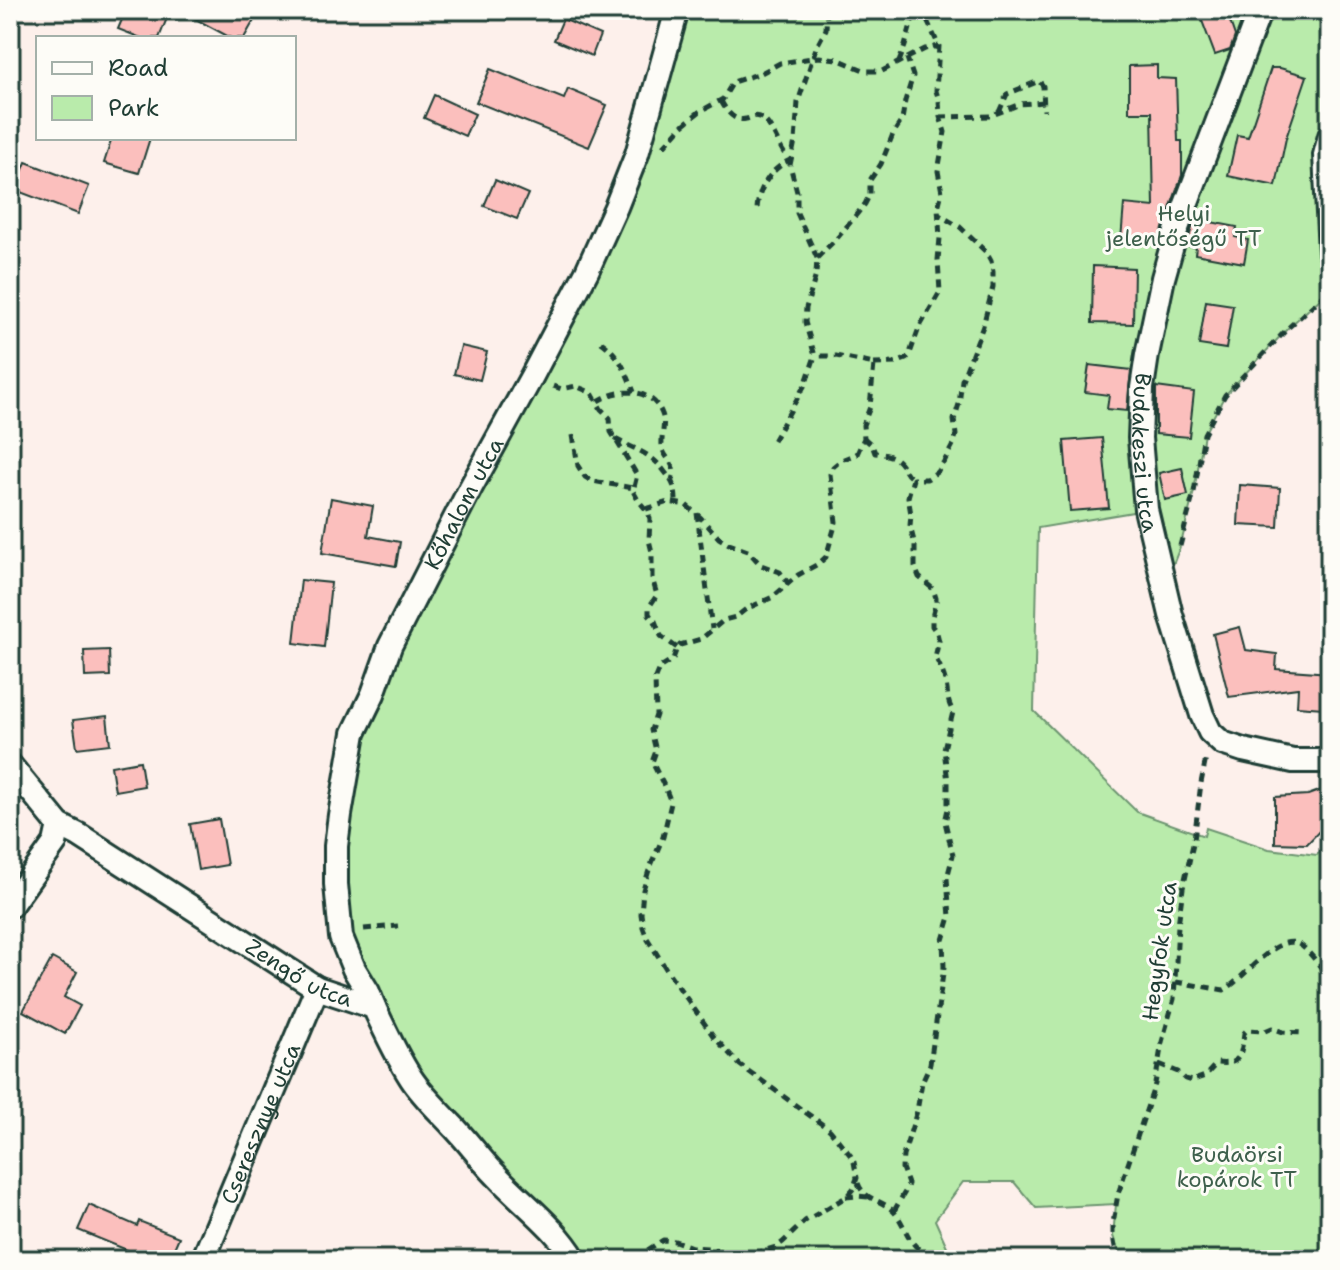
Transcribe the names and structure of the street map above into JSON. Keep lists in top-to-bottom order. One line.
{"streets":{"street":["Budakeszi utca","Kőhalom utca","Zengő utca","Cseresznye utca"],"path":["Hegyfok utca"]},"crossings":[["Budakeszi utca","Hegyfok utca"],["Kőhalom utca","Zengő utca"],["Zengő utca","Cseresznye utca"]],"parks":["Helyi jelentőségű TT","Budaörsi kopárok TT"],"legend":["Road","Park"]}
